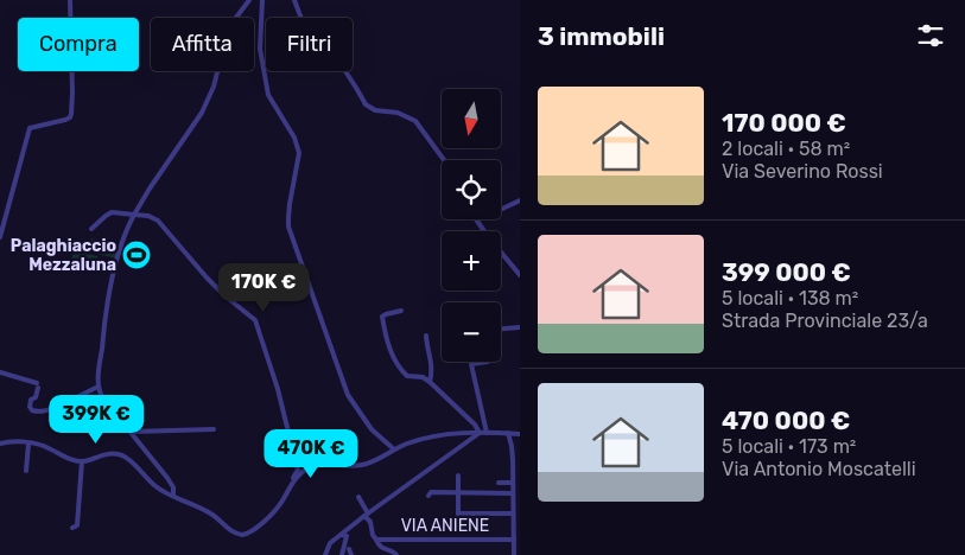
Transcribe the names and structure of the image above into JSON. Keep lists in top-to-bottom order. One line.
{"streets":{"street":["VIA ANIENE"]},"places":{"sports":["Palaghiaccio Mezzaluna"]},"north":"bottom","page":{"heading":"3 immobili","chip":["Compra","Affitta","Filtri"],"list":[{"name":"170 000 €","note":"2 locali · 58 m² · Via Severino Rossi"},{"name":"399 000 €","note":"5 locali · 138 m² · Strada Provinciale 23/a"},{"name":"470 000 €","note":"5 locali · 173 m² · Via Antonio Moscatelli"}],"map_buttons":["+","−"],"price":["170K €","399K €","470K €"]}}
